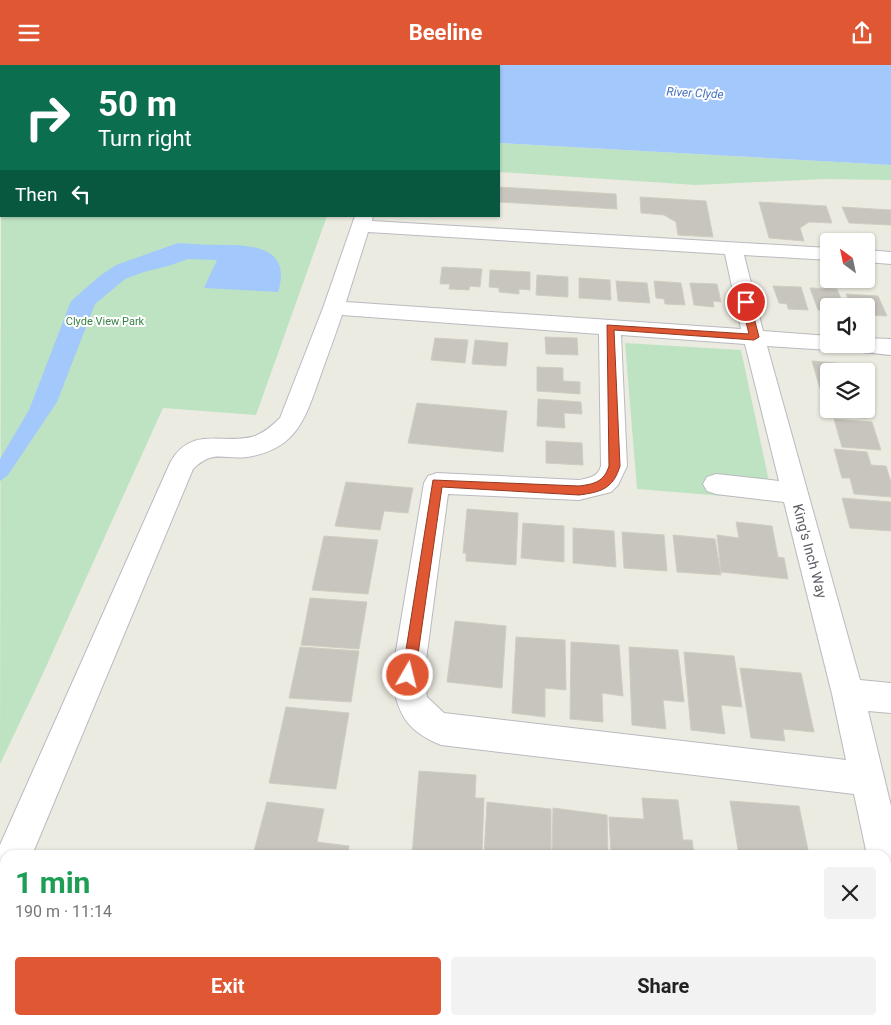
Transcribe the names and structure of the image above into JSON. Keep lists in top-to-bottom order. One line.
{"streets":{"street":["King's Inch Way"]},"water":["River Clyde"],"parks":["Clyde View Park"],"north":"top left","page":{"header":"Beeline","turn":["50 m","Turn right"],"then":"Then","heading":["1 min","190 m · 11:14"],"buttons":["Exit","Share"]}}
